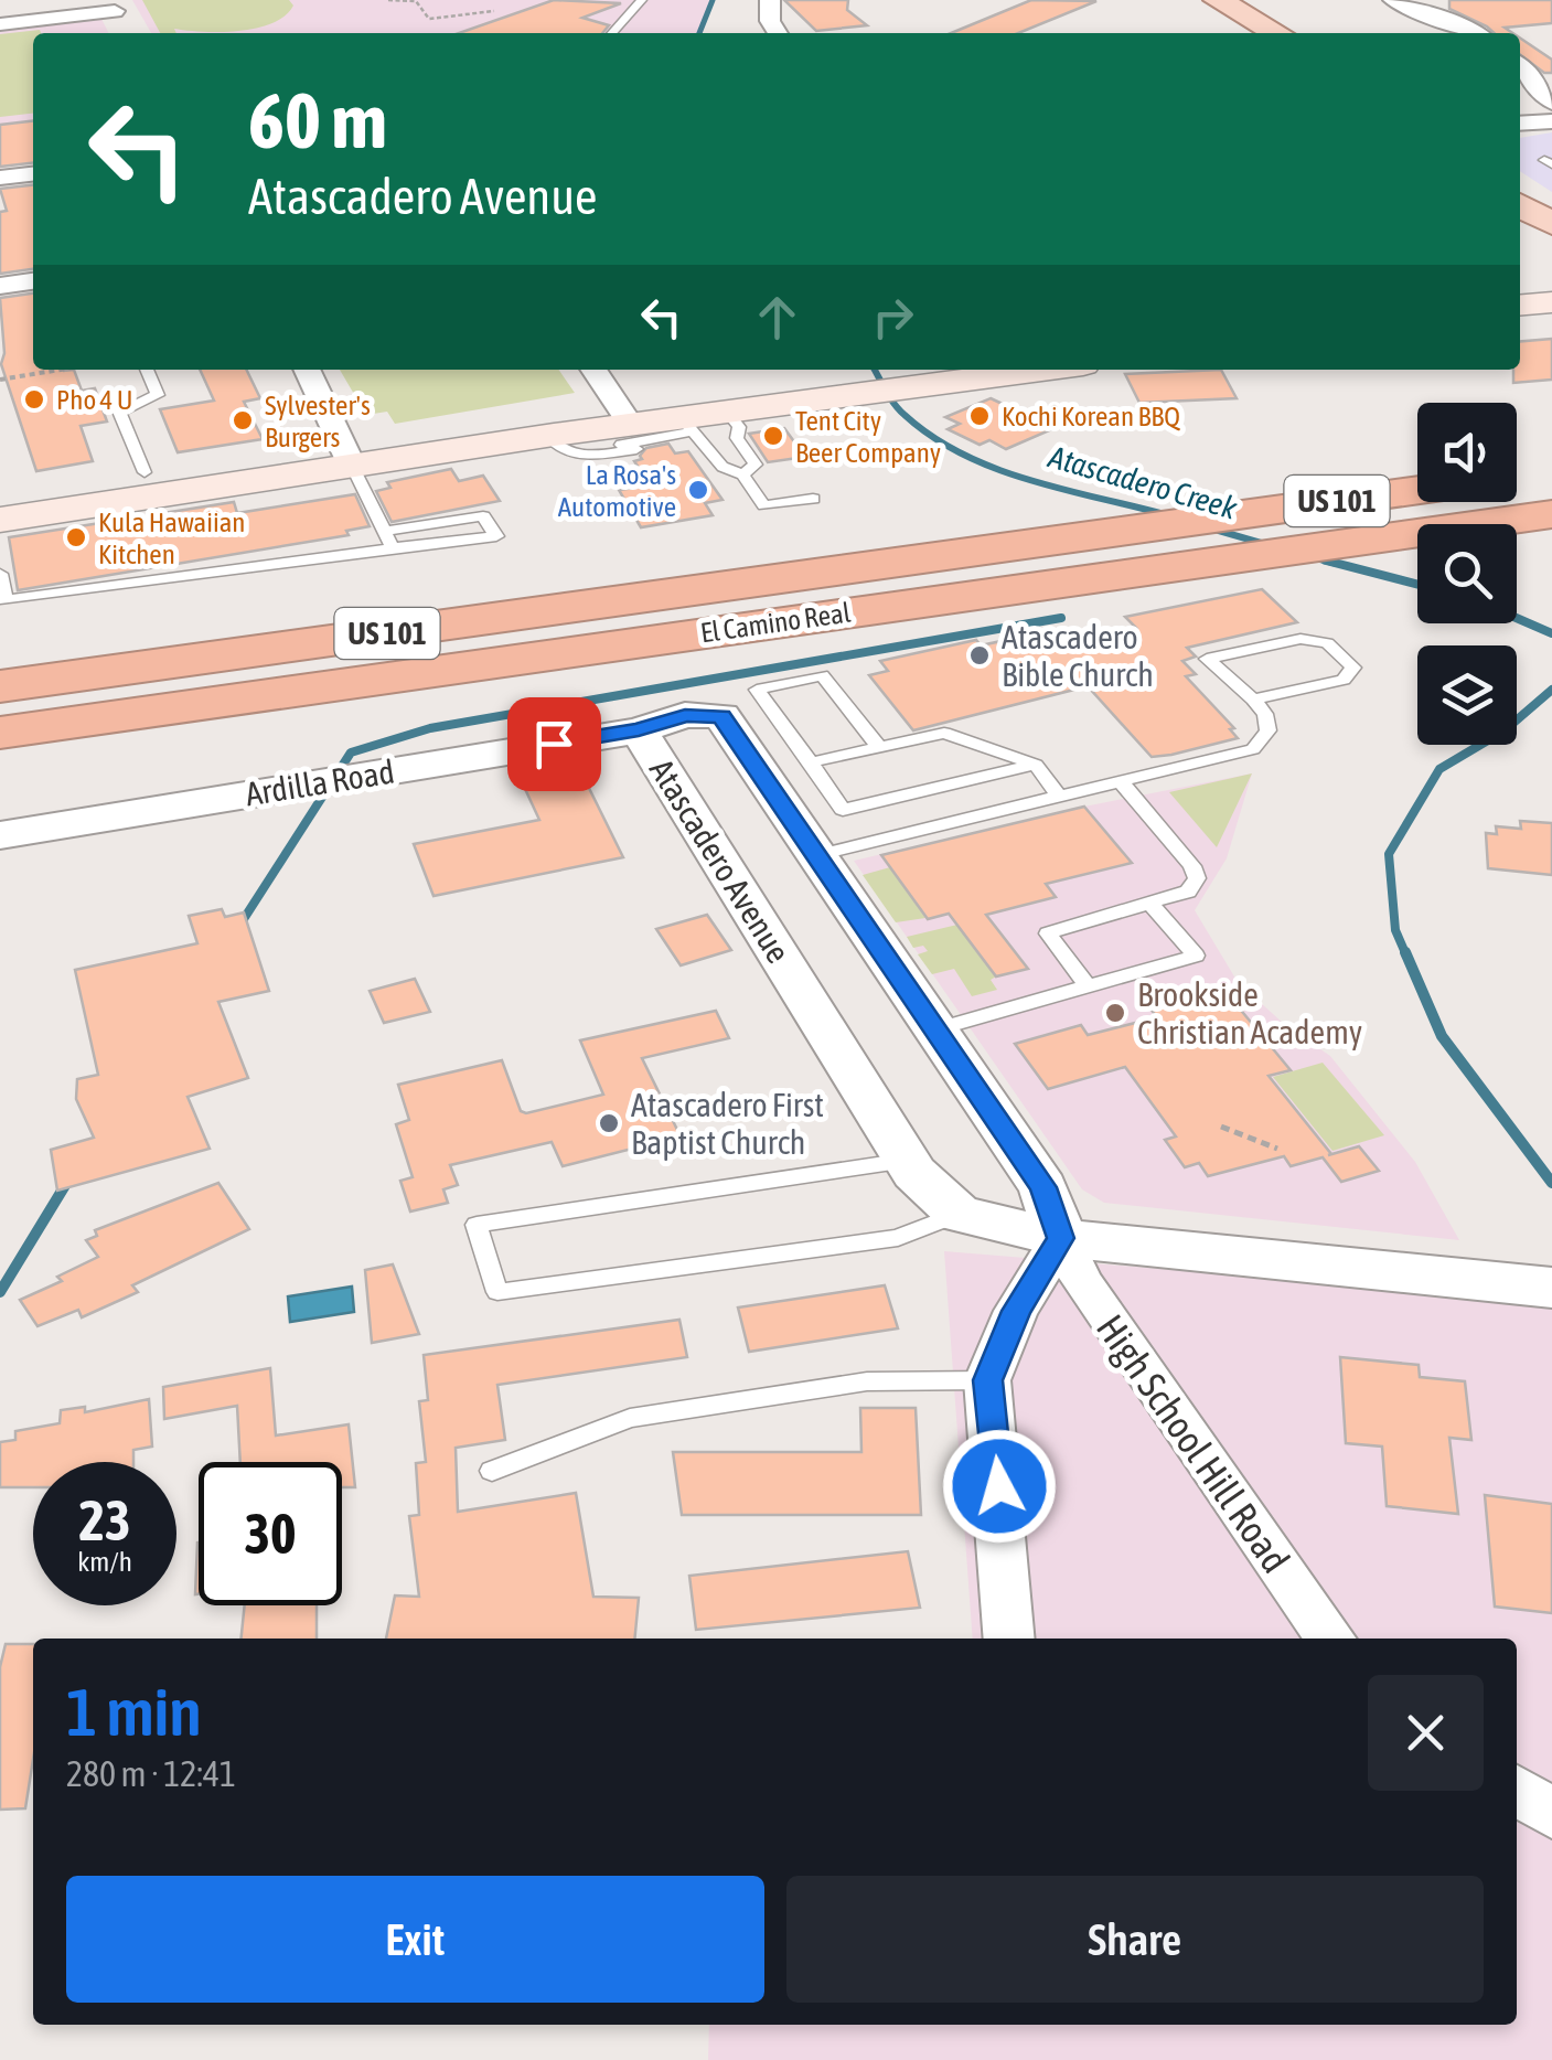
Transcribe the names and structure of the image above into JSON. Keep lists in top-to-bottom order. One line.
{"streets":{"highway":["US 101","El Camino Real"],"street":["Ardilla Road","Atascadero Avenue","High School Hill Road"]},"crossings":[["Ardilla Road","Atascadero Avenue"],["Atascadero Avenue","High School Hill Road"]],"water":["Atascadero Creek"],"places":["Pho 4 U","Kochi Korean BBQ","Sylvester's Burgers","Tent City Beer Company","La Rosa's Automotive","Kula Hawaiian Kitchen","Atascadero Bible Church","Brookside Christian Academy","Atascadero First Baptist Church"],"page":{"turn":["60 m","Atascadero Avenue"],"speed":"23 km/h","limit":"30","heading":["1 min","280 m · 12:41"],"buttons":["Exit","Share"]}}
